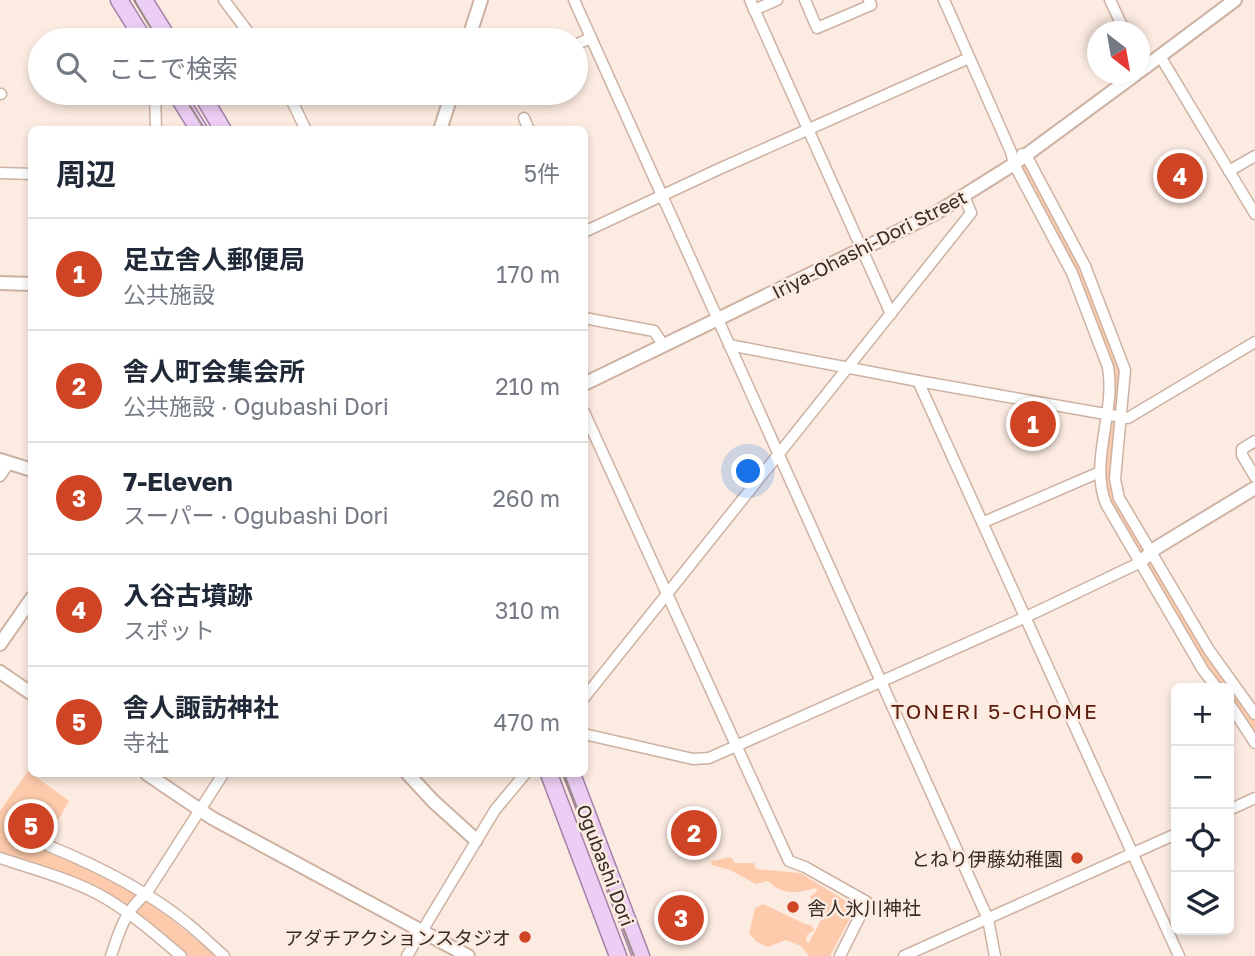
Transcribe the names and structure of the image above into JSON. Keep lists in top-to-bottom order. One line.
{"streets":{"main road":["Ogubashi Dori"],"street":["Iriya-Ohashi-Dori Street"]},"districts":["TONERI 5-CHOME"],"places":["とねり伊藤幼稚園","舎人氷川神社","アダチアクションスタジオ"],"north":"bottom right","page":{"search":"ここで検索","heading":["周辺","5件"],"pins":["4","1","5","2","3"],"list":[{"mark":"1","name":"足立舎人郵便局","note":"公共施設","value":"170 m"},{"mark":"2","name":"舎人町会集会所","note":"公共施設 · Ogubashi Dori","value":"210 m"},{"mark":"3","name":"7-Eleven","note":"スーパー · Ogubashi Dori","value":"260 m"},{"mark":"4","name":"入谷古墳跡","note":"スポット","value":"310 m"},{"mark":"5","name":"舎人諏訪神社","note":"寺社","value":"470 m"}],"map_buttons":["+","−"]}}
